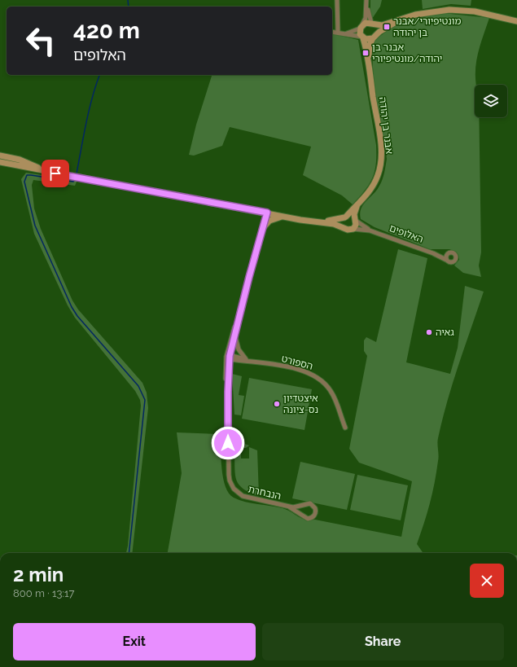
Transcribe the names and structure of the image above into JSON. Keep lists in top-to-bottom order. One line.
{"streets":{"street":["אבנר בן יהודה","האלופים","הספורט","הנבחרת"]},"crossings":[["אבנר בן יהודה","האלופים"],["הספורט","הנבחרת"]],"places":{"transit":["מונטיפיורי/אבנר בן יהודה","אבנר בן יהודה/מונטיפיורי"],"other":["גאיה","איצטדיון נס-ציונה"]},"page":{"turn":["420 m","האלופים"],"heading":["2 min","800 m · 13:17"],"buttons":["Exit","Share"]}}
